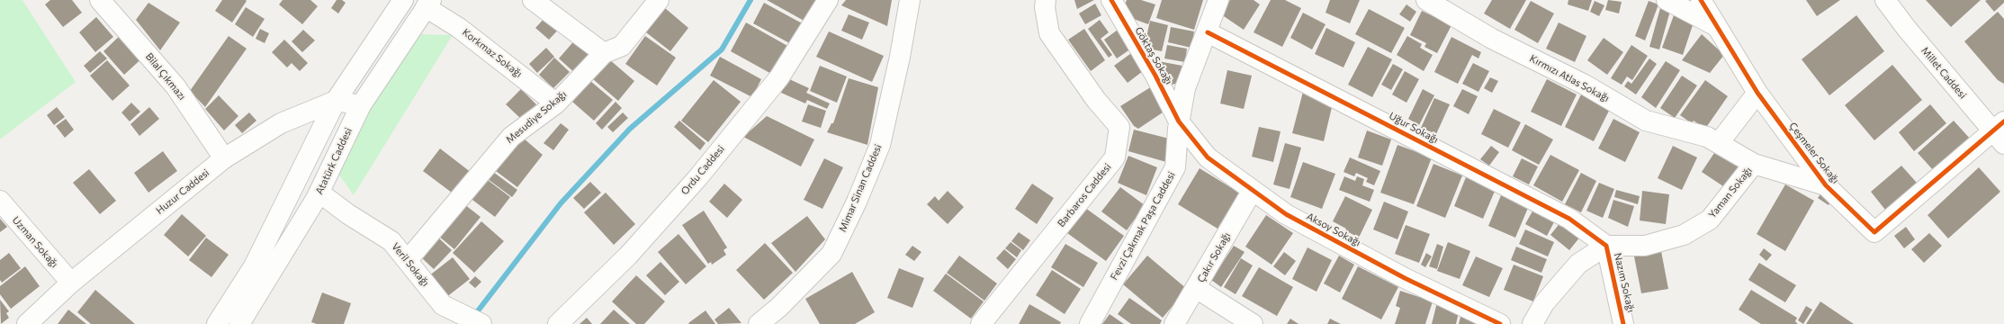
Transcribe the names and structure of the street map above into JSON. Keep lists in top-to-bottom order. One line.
{"streets":{"street":["Korkmaz Sokağı","Göktaş Sokağı","Millet Caddesi","Bilal Çıkmazı","Kırmızı Atlas Sokağı","Mesudiye Sokağı","Uğur Sokağı","Çeşmeler Sokağı","Atatürk Caddesi","Ordu Caddesi","Mimar Sinan Caddesi","Huzur Caddesi","Yaman Sokağı","Barbaros Caddesi","Fevzi Çakmak Paşa Caddesi","Aksoy Sokağı","Uzman Sokağı","Çakır Sokağı","Veril Sokağı","Nazım Sokağı"]},"crossings":[["Korkmaz Sokağı","Mesudiye Sokağı"],["Korkmaz Sokağı","Atatürk Caddesi"],["Göktaş Sokağı","Fevzi Çakmak Paşa Caddesi"],["Göktaş Sokağı","Aksoy Sokağı"],["Millet Caddesi","Çeşmeler Sokağı"],["Bilal Çıkmazı","Huzur Caddesi"],["Kırmızı Atlas Sokağı","Çeşmeler Sokağı"],["Kırmızı Atlas Sokağı","Yaman Sokağı"],["Mesudiye Sokağı","Veril Sokağı"],["Uğur Sokağı","Yaman Sokağı"],["Uğur Sokağı","Fevzi Çakmak Paşa Caddesi"],["Uğur Sokağı","Nazım Sokağı"],["Atatürk Caddesi","Veril Sokağı"],["Huzur Caddesi","Uzman Sokağı"],["Yaman Sokağı","Nazım Sokağı"],["Fevzi Çakmak Paşa Caddesi","Aksoy Sokağı"],["Aksoy Sokağı","Çakır Sokağı"]]}
